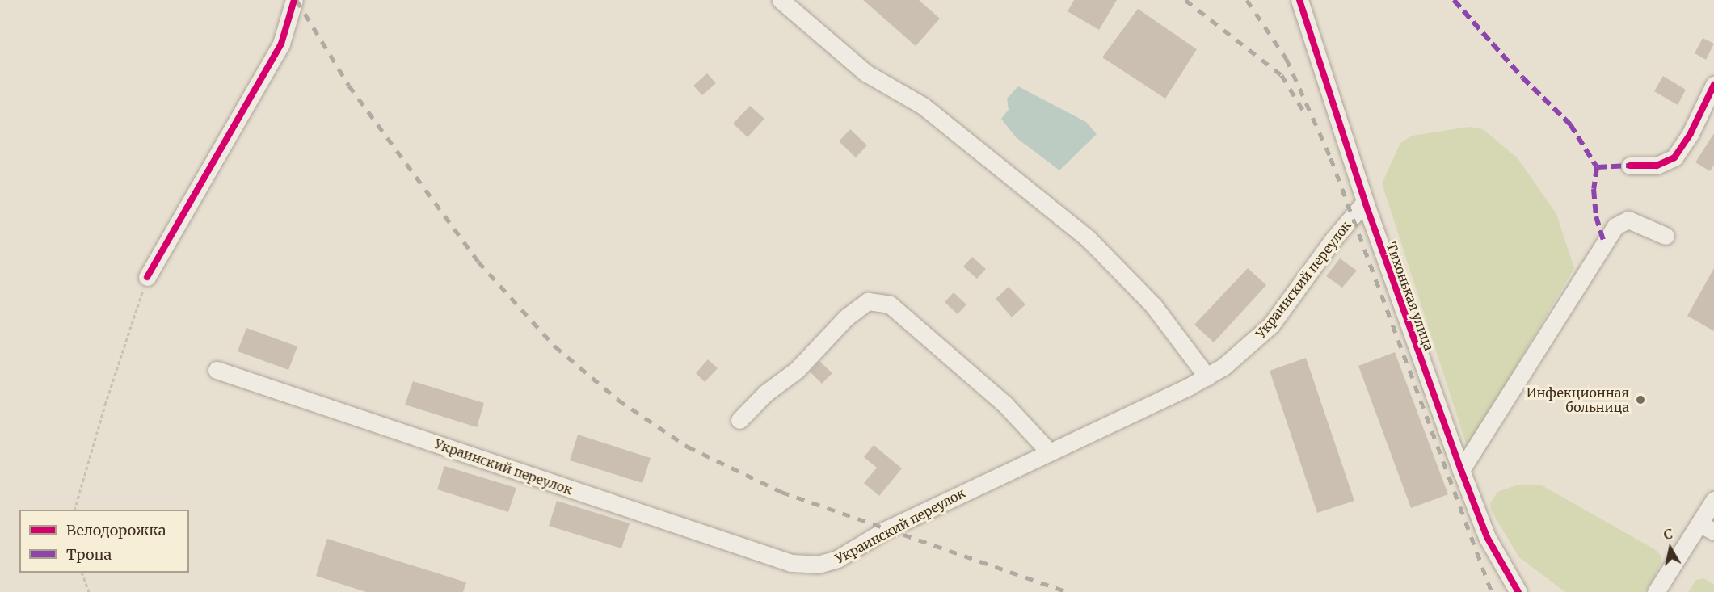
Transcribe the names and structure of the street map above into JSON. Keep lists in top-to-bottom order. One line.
{"streets":{"street":["Украинский переулок","Тихонькая улица"]},"crossings":[["Украинский переулок","Тихонькая улица"]],"places":["Инфекционная больница"],"legend":["Велодорожка","Тропа"],"north":"top"}
